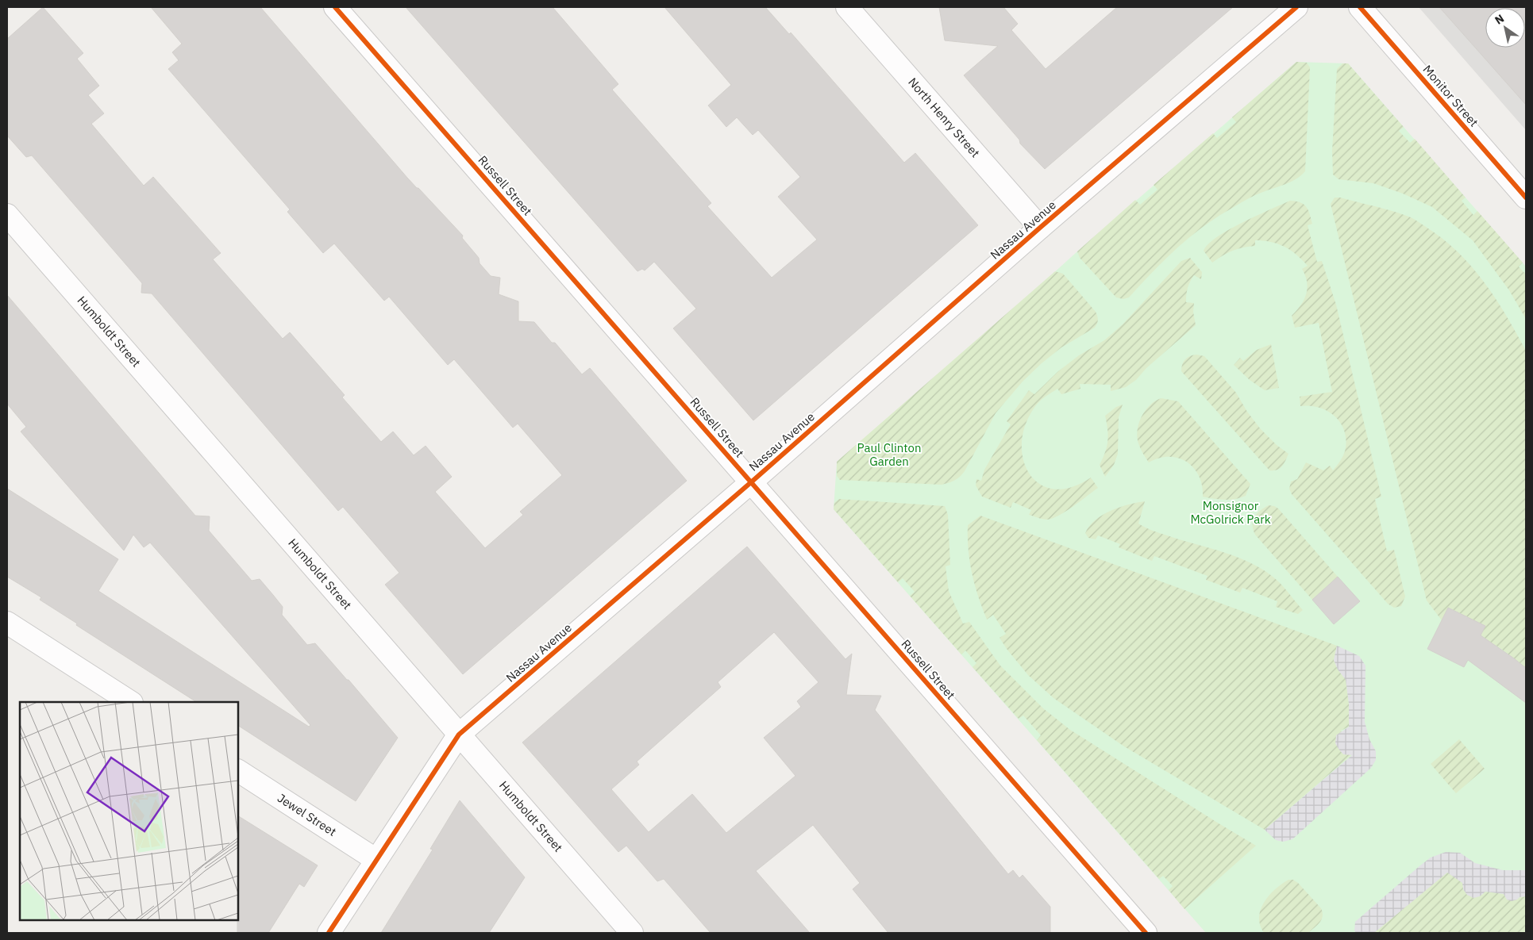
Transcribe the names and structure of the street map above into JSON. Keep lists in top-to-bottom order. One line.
{"streets":{"street":["Monitor Street","North Henry Street","Russell Street","Nassau Avenue","Humboldt Street","Jewel Street"]},"crossings":[["North Henry Street","Nassau Avenue"],["Russell Street","Nassau Avenue"],["Nassau Avenue","Humboldt Street"],["Nassau Avenue","Jewel Street"]],"parks":["Paul Clinton Garden","Monsignor McGolrick Park"],"north":"top left"}
